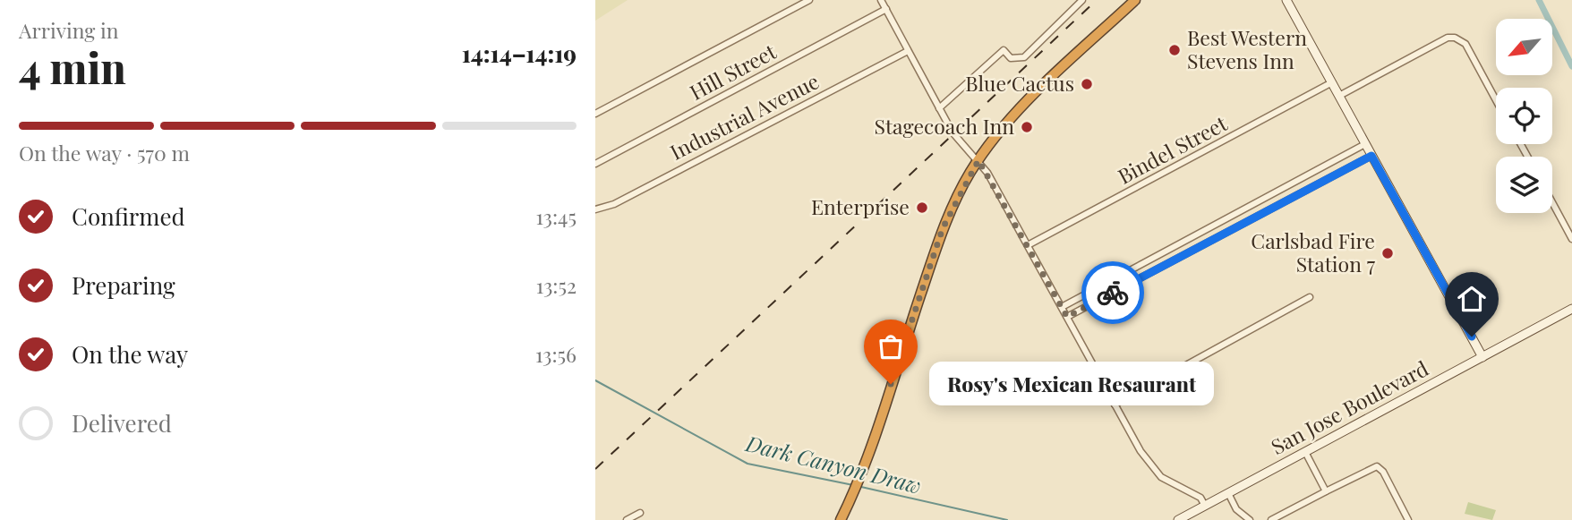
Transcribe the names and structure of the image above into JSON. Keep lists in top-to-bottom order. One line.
{"streets":{"street":["Hill Street","Industrial Avenue","Bindel Street","San Jose Boulevard"]},"water":["Dark Canyon Draw"],"places":["Best Western Stevens Inn","Blue Cactus","Stagecoach Inn","Enterprise","Carlsbad Fire Station 7","Rosy's Mexican Resaurant"],"north":"bottom left","page":{"heading":["4 min","Arriving in","14:14–14:19"],"bar":"On the way · 570 m","list":[["Confirmed","13:45"],["Preparing","13:52"],["On the way","13:56"],"Delivered"],"bubble":"Rosy's Mexican Resaurant"}}
